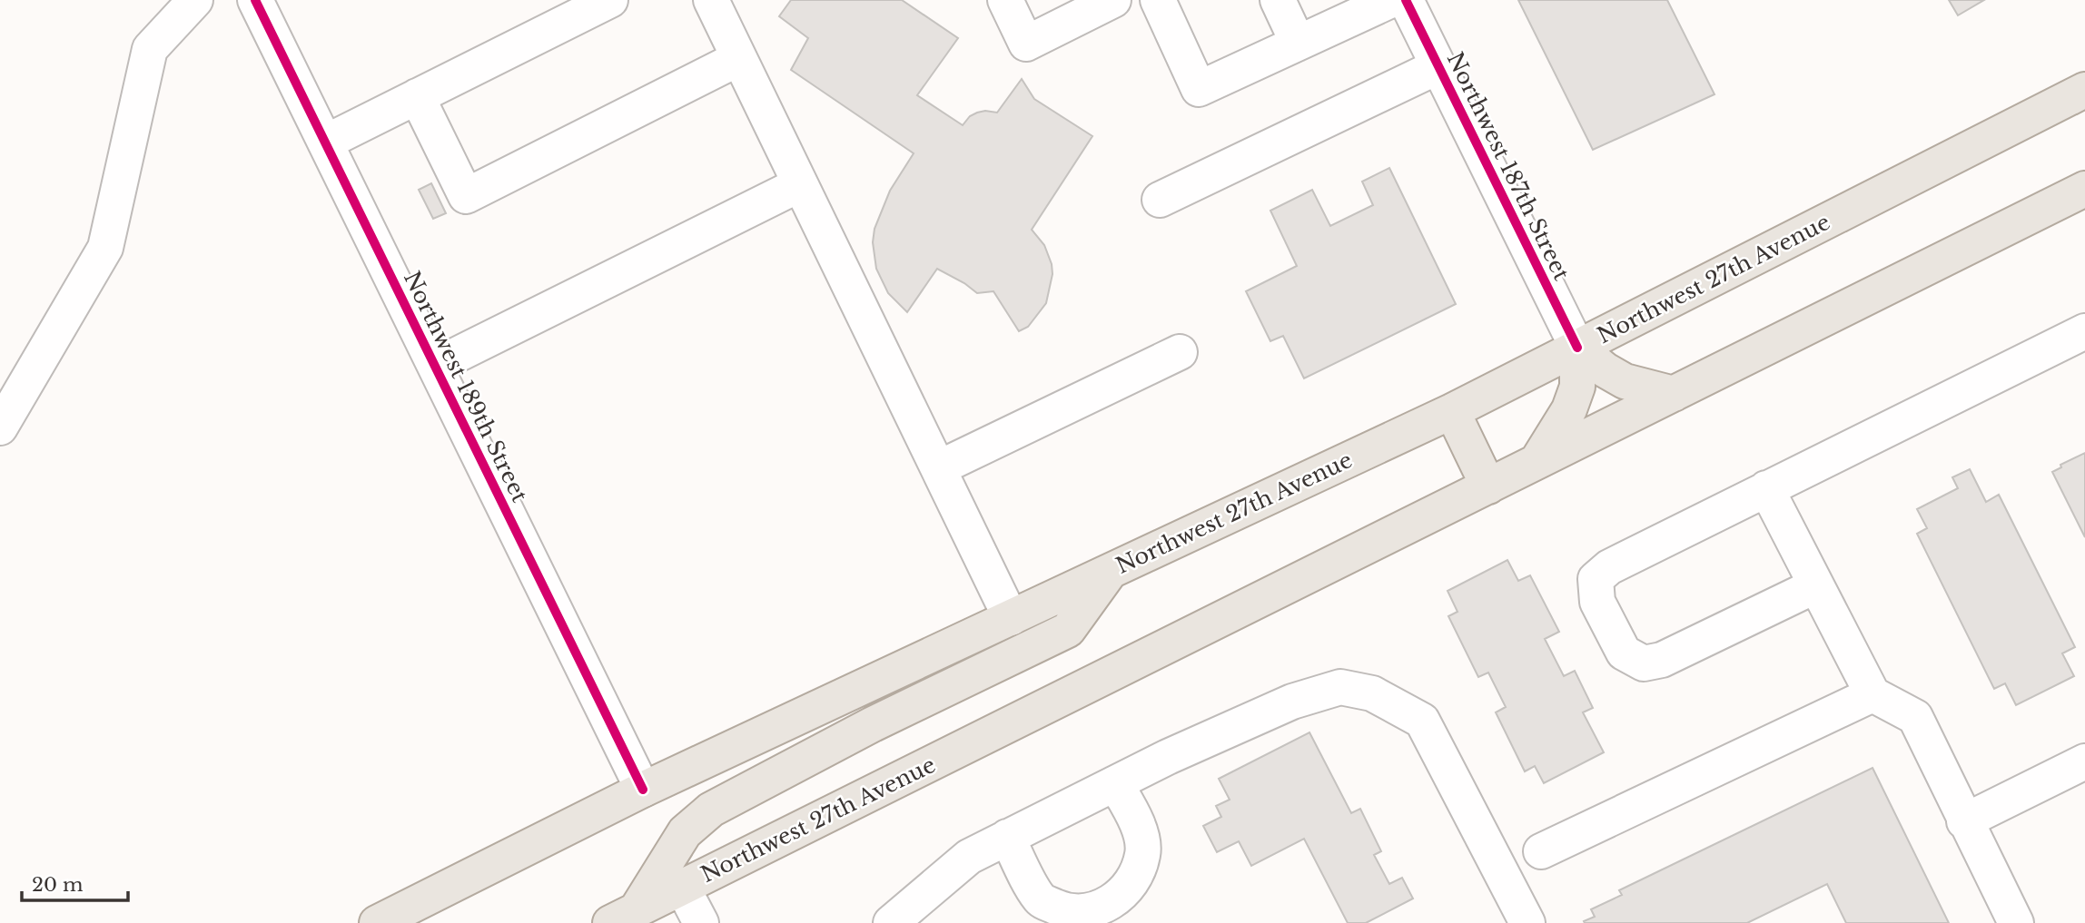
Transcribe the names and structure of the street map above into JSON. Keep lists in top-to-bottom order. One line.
{"streets":{"main road":["Northwest 27th Avenue"],"street":["Northwest 187th Street","Northwest 189th Street"]},"crossings":[["Northwest 187th Street","Northwest 27th Avenue"],["Northwest 27th Avenue","Northwest 189th Street"]],"scale_bar":"20 m"}
